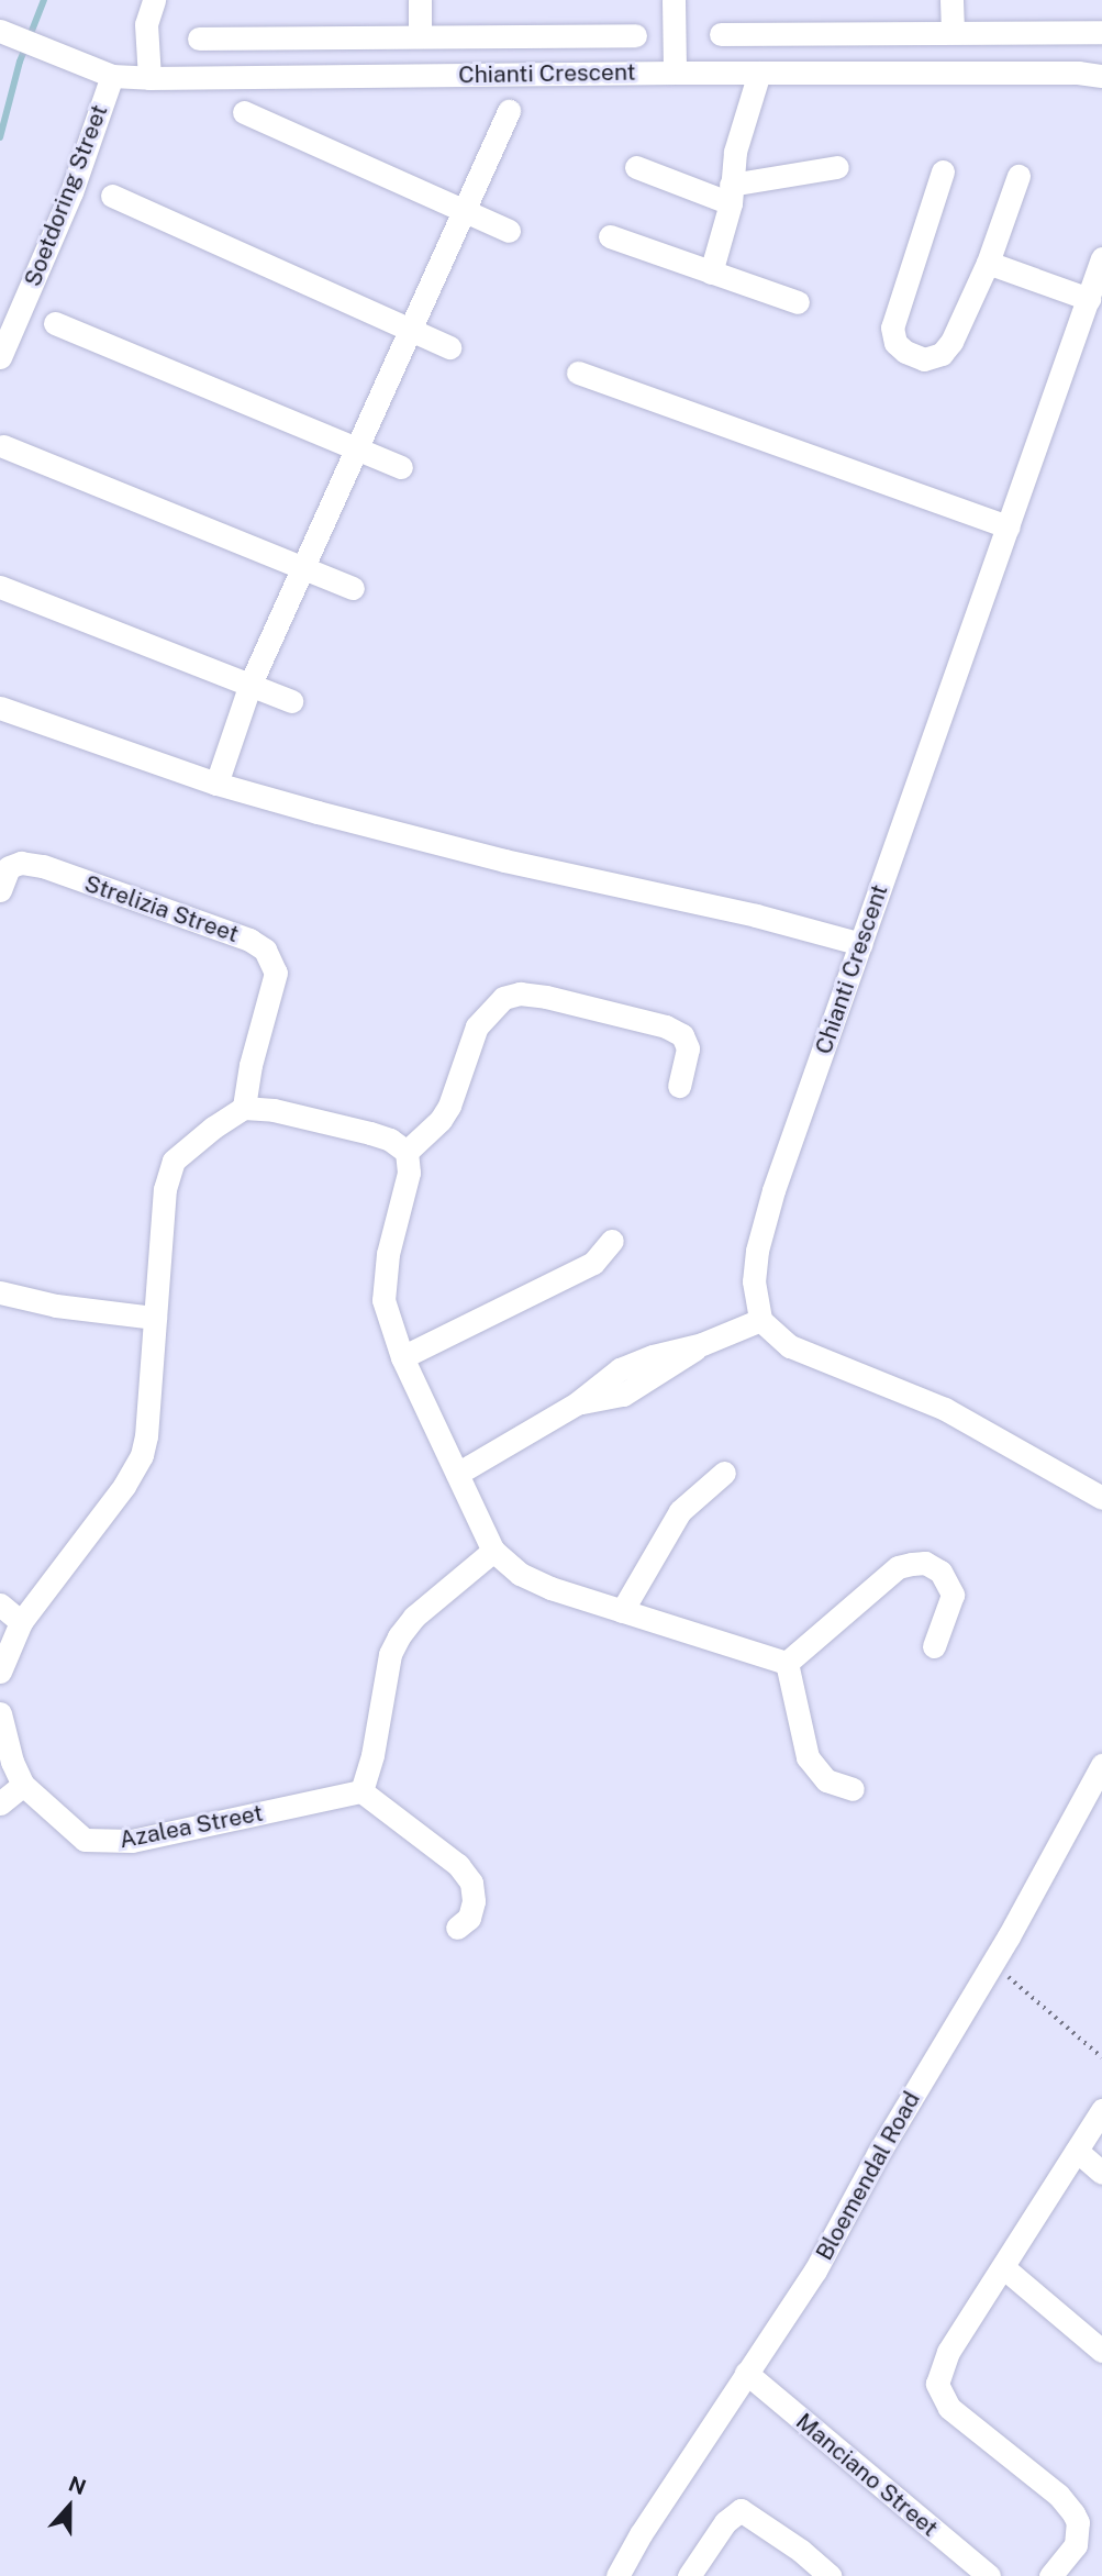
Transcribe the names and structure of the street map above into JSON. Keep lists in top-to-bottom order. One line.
{"streets":{"street":["Chianti Crescent","Soetdoring Street","Strelizia Street","Azalea Street","Bloemendal Road","Manciano Street"]},"crossings":[["Chianti Crescent","Soetdoring Street"],["Bloemendal Road","Manciano Street"]],"north":"top"}
